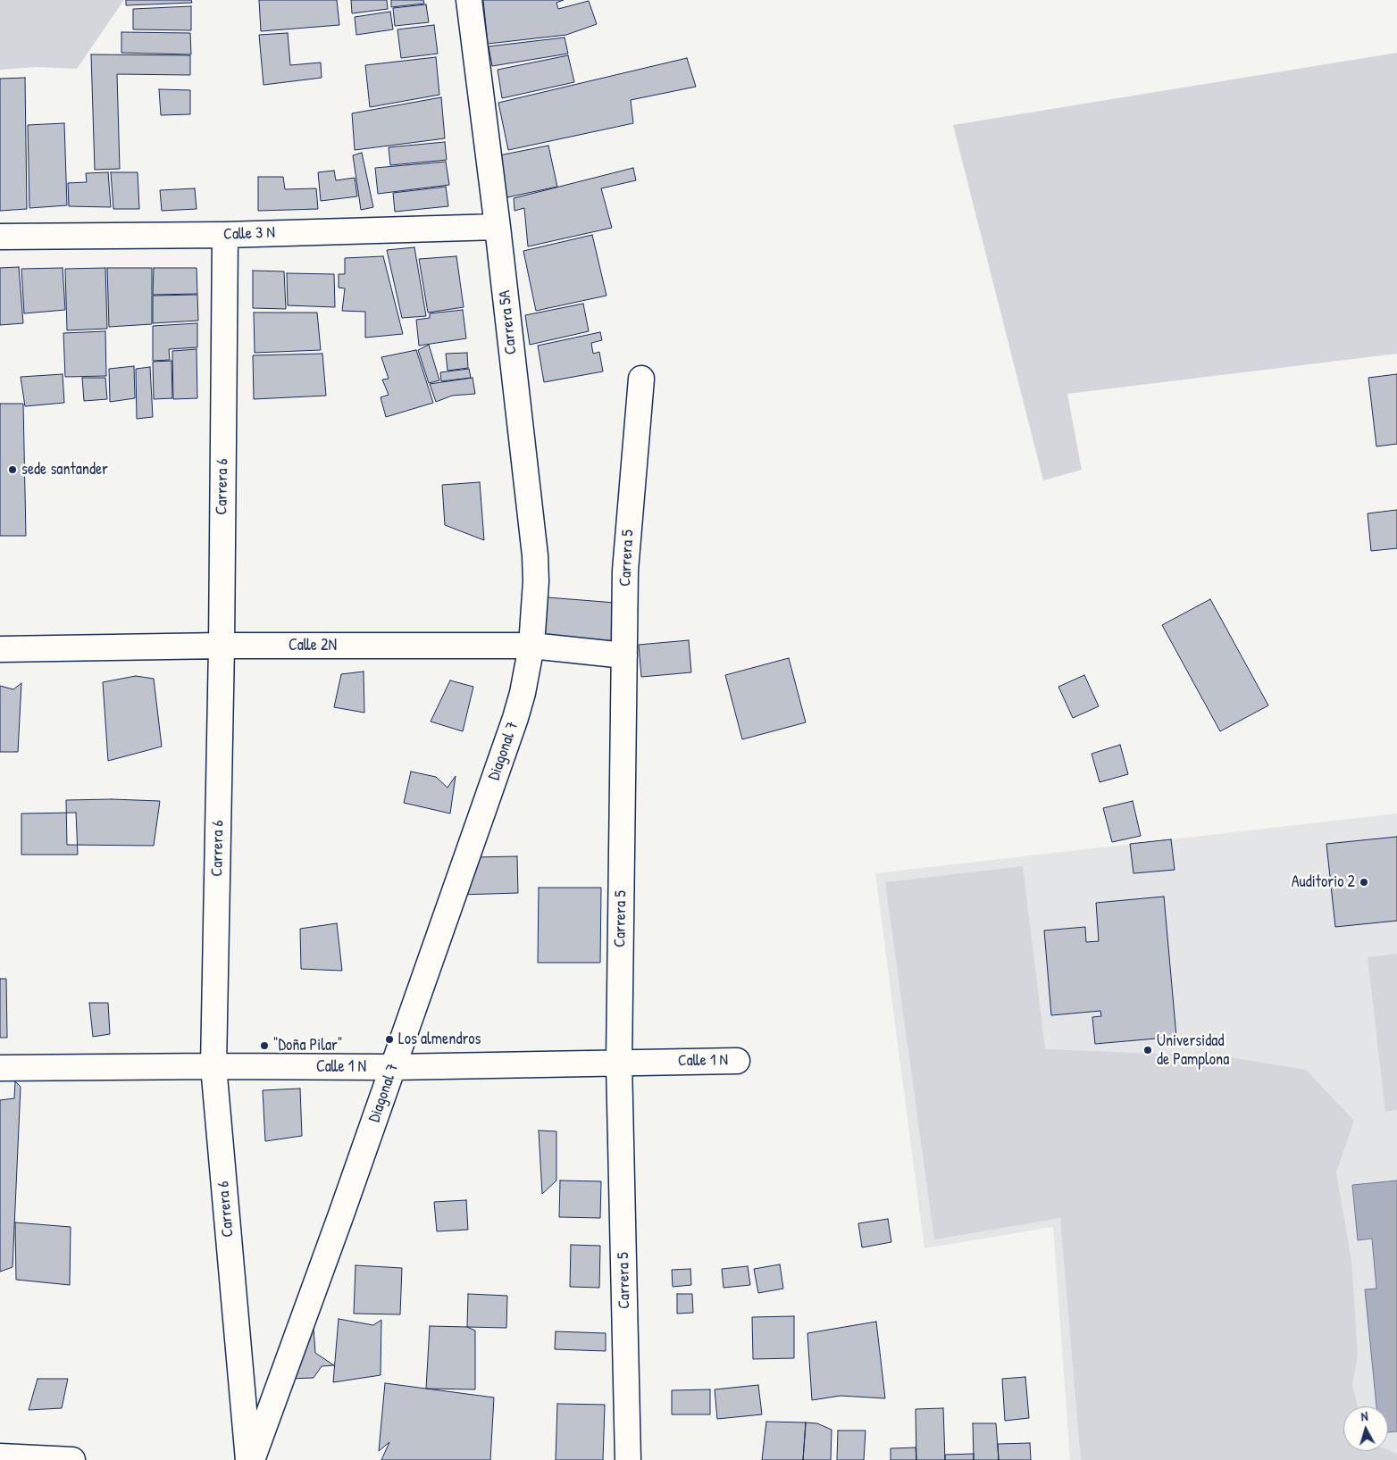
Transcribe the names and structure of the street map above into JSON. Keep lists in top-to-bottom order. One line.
{"streets":{"street":["Calle 3 N","Carrera 5A","Carrera 6","Carrera 5","Calle 2N","Diagonal 7","Calle 1 N"]},"crossings":[["Calle 3 N","Carrera 5A"],["Calle 3 N","Carrera 6"],["Carrera 5A","Calle 2N"],["Carrera 5A","Diagonal 7"],["Carrera 6","Calle 2N"],["Carrera 6","Calle 1 N"],["Carrera 5","Calle 2N"],["Carrera 5","Calle 1 N"],["Calle 2N","Diagonal 7"],["Diagonal 7","Calle 1 N"]],"places":["sede santander","Auditorio 2","Los almendros","\"Doña Pilar\"","Universidad de Pamplona"],"north":"top"}
